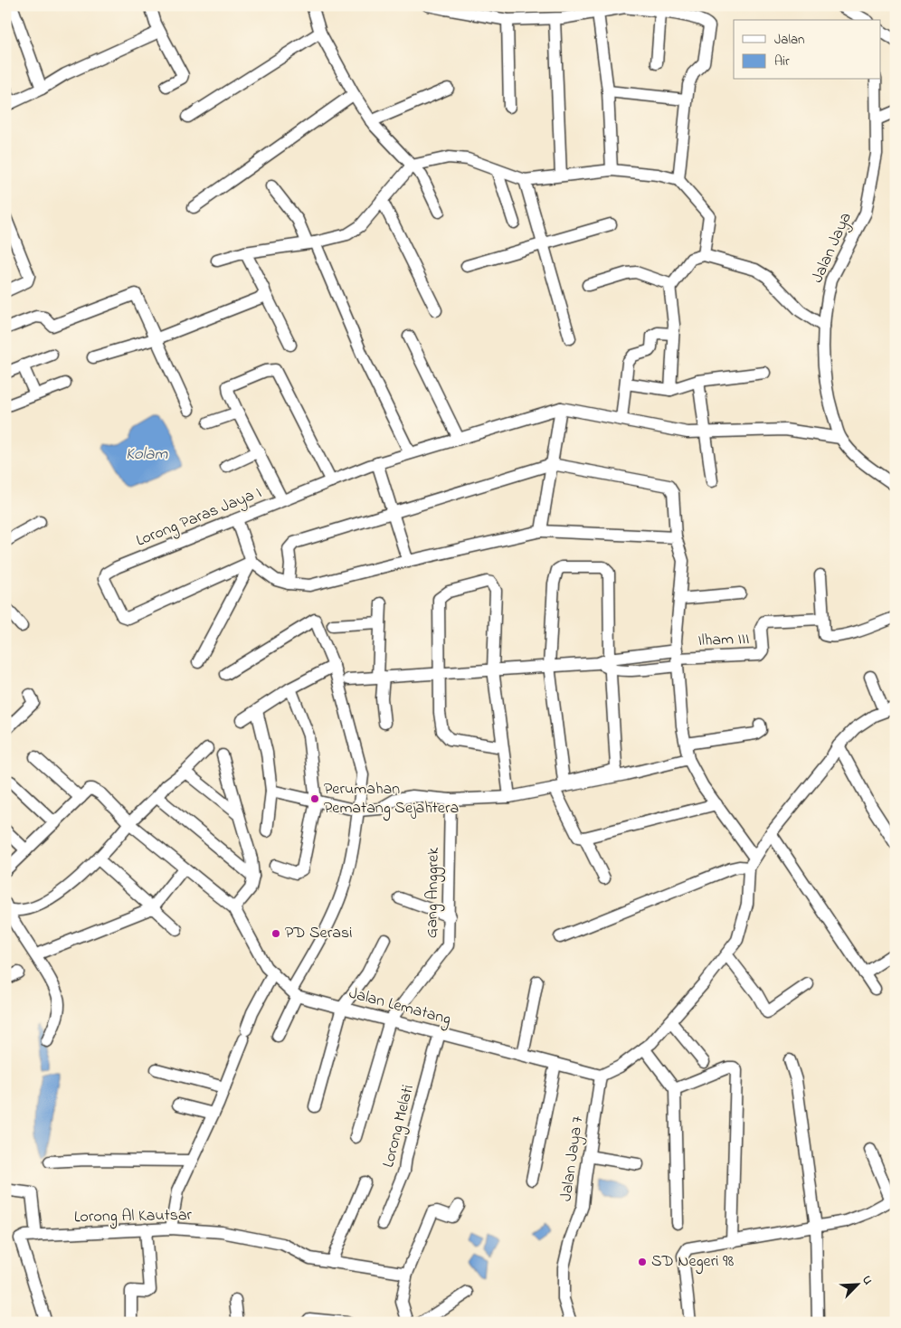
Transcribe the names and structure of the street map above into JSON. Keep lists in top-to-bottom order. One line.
{"streets":{"street":["Jalan Jaya","Lorong Paras Jaya I","Ilham III","Gang Anggrek","Jalan Lematang","Lorong Melati","Jalan Jaya 7","Lorong Al Kautsar"]},"crossings":[["Gang Anggrek","Jalan Lematang"],["Jalan Lematang","Lorong Melati"],["Jalan Lematang","Jalan Jaya 7"]],"water":["Kolam"],"places":["Perumahan Pematang Sejahtera","PD Serasi","SD Negeri 98"],"legend":["Jalan","Air"],"north":"top right"}
